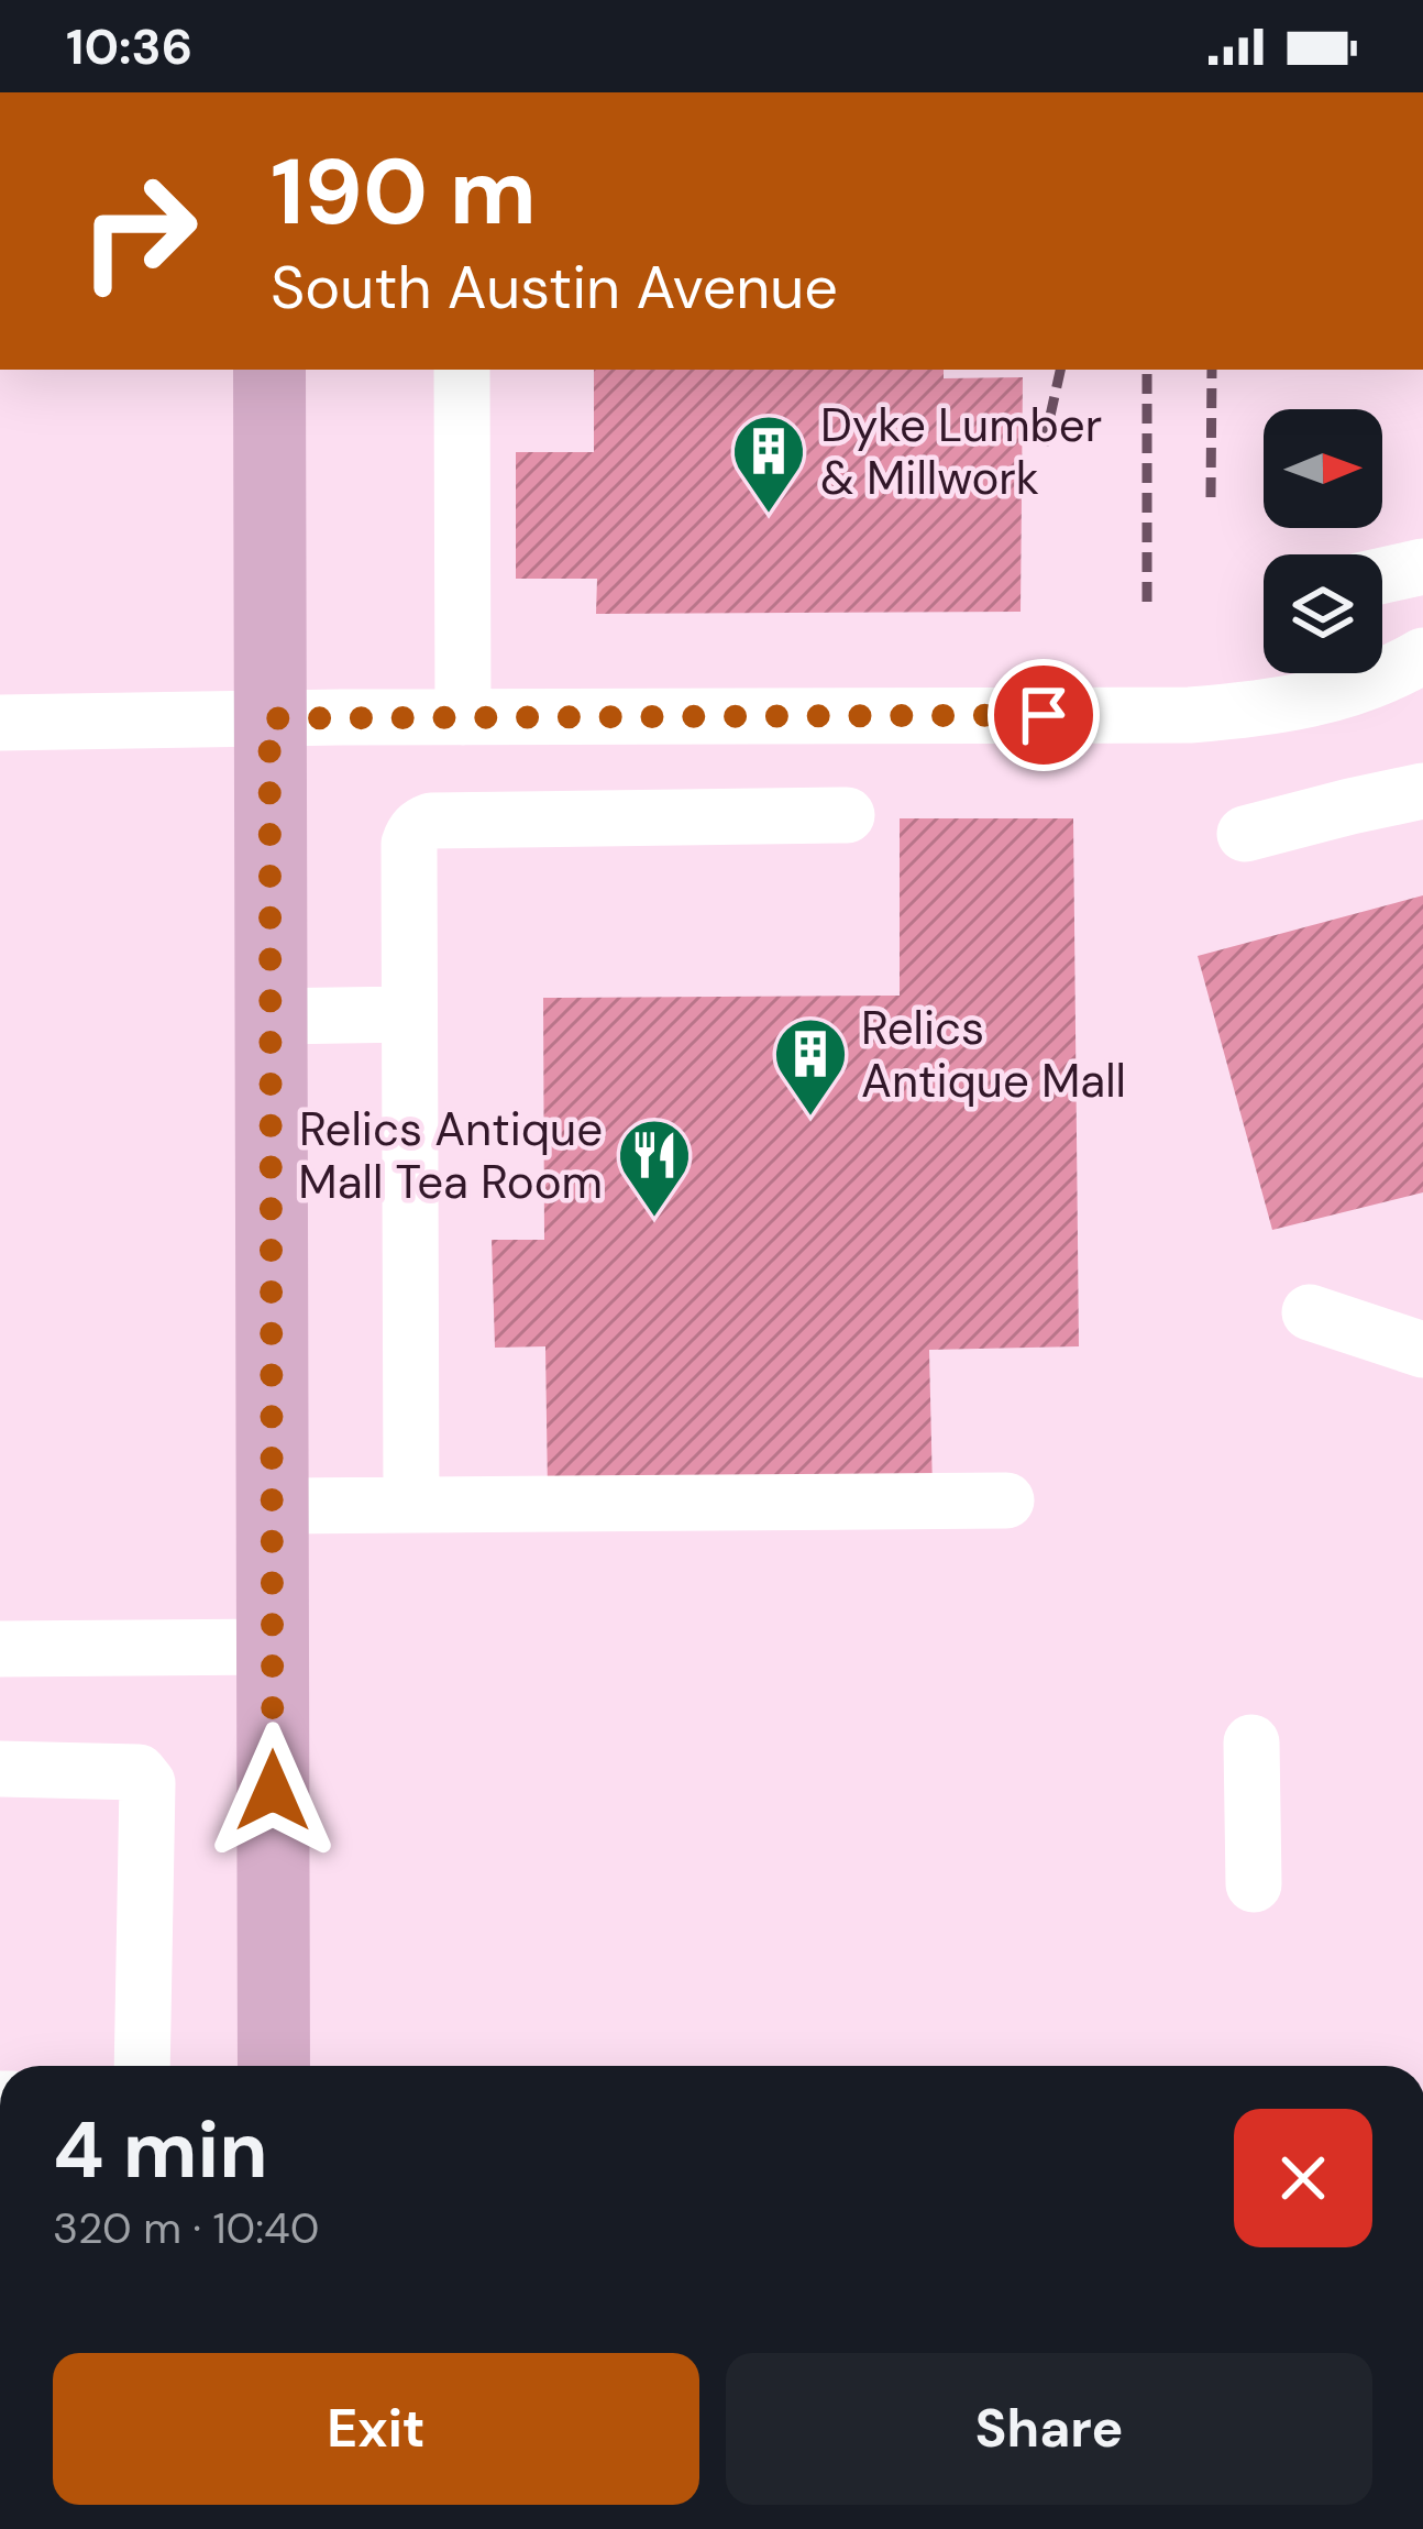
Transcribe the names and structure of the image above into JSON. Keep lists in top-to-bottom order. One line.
{"places":{"building":["Dyke Lumber & Millwork","Relics Antique Mall"],"restaurant":["Relics Antique Mall Tea Room"]},"north":"right","page":{"status":"10:36","turn":["190 m","South Austin Avenue"],"heading":["4 min","320 m · 10:40"],"buttons":["Exit","Share"]}}
